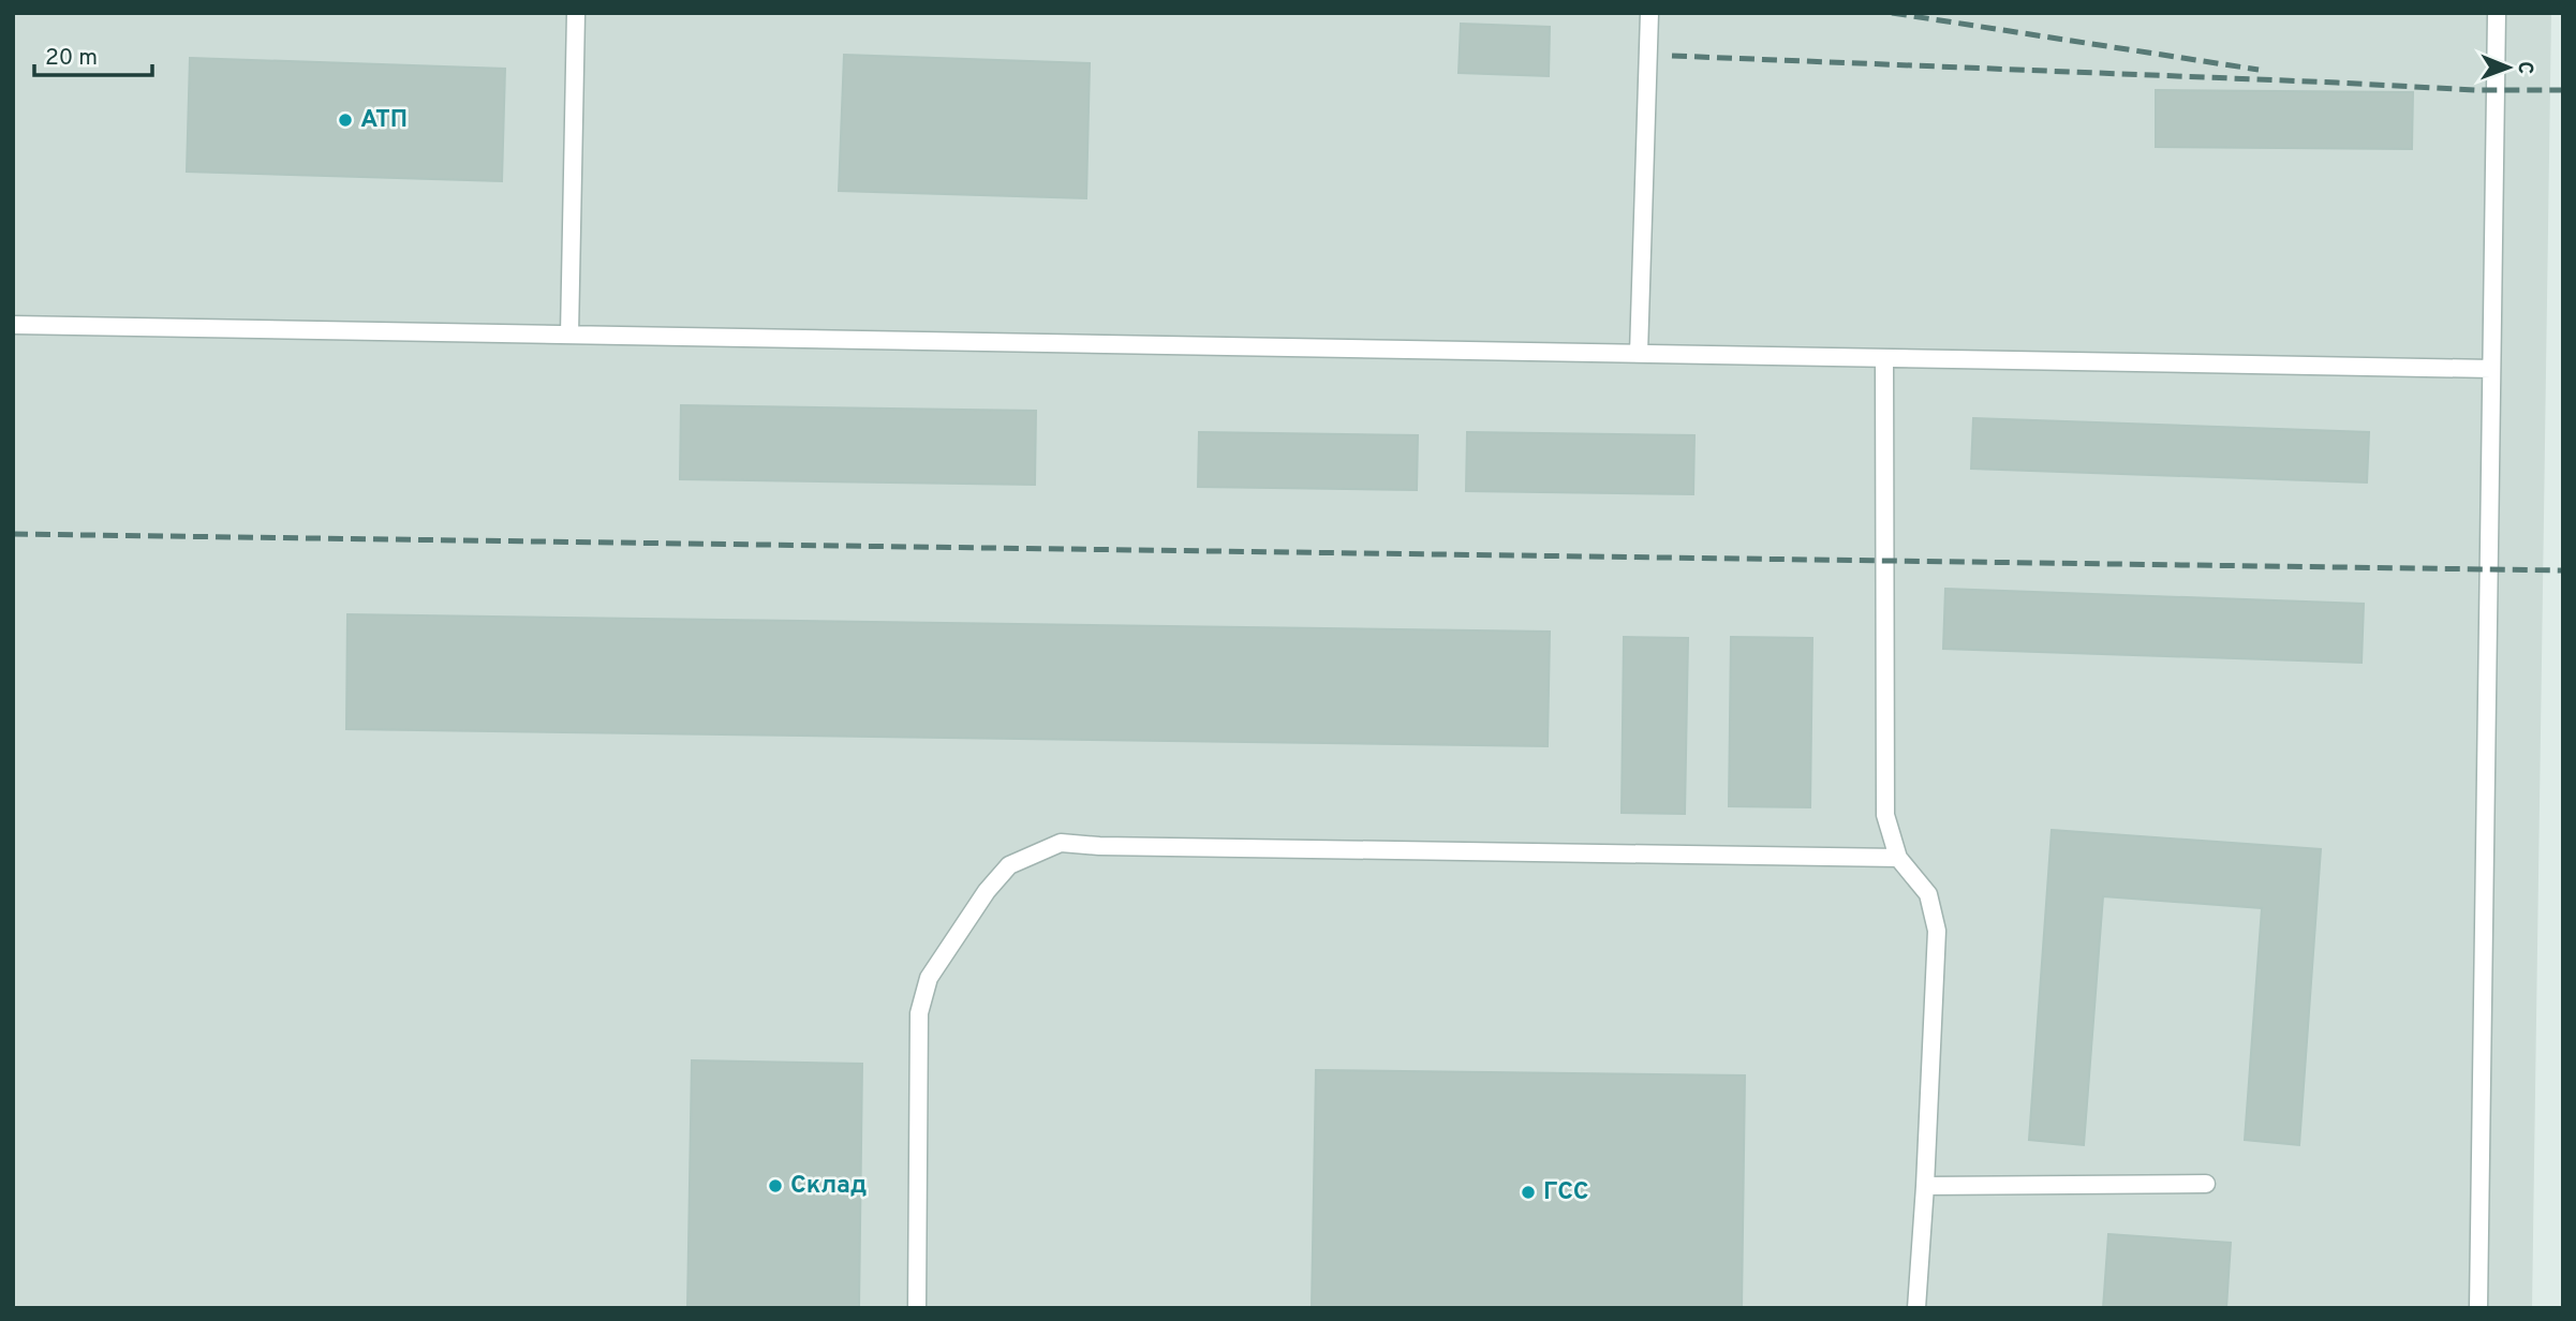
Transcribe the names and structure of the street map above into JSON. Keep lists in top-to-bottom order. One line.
{"places":["АТП","Склад","ГСС"],"scale_bar":"20 m","north":"right"}
